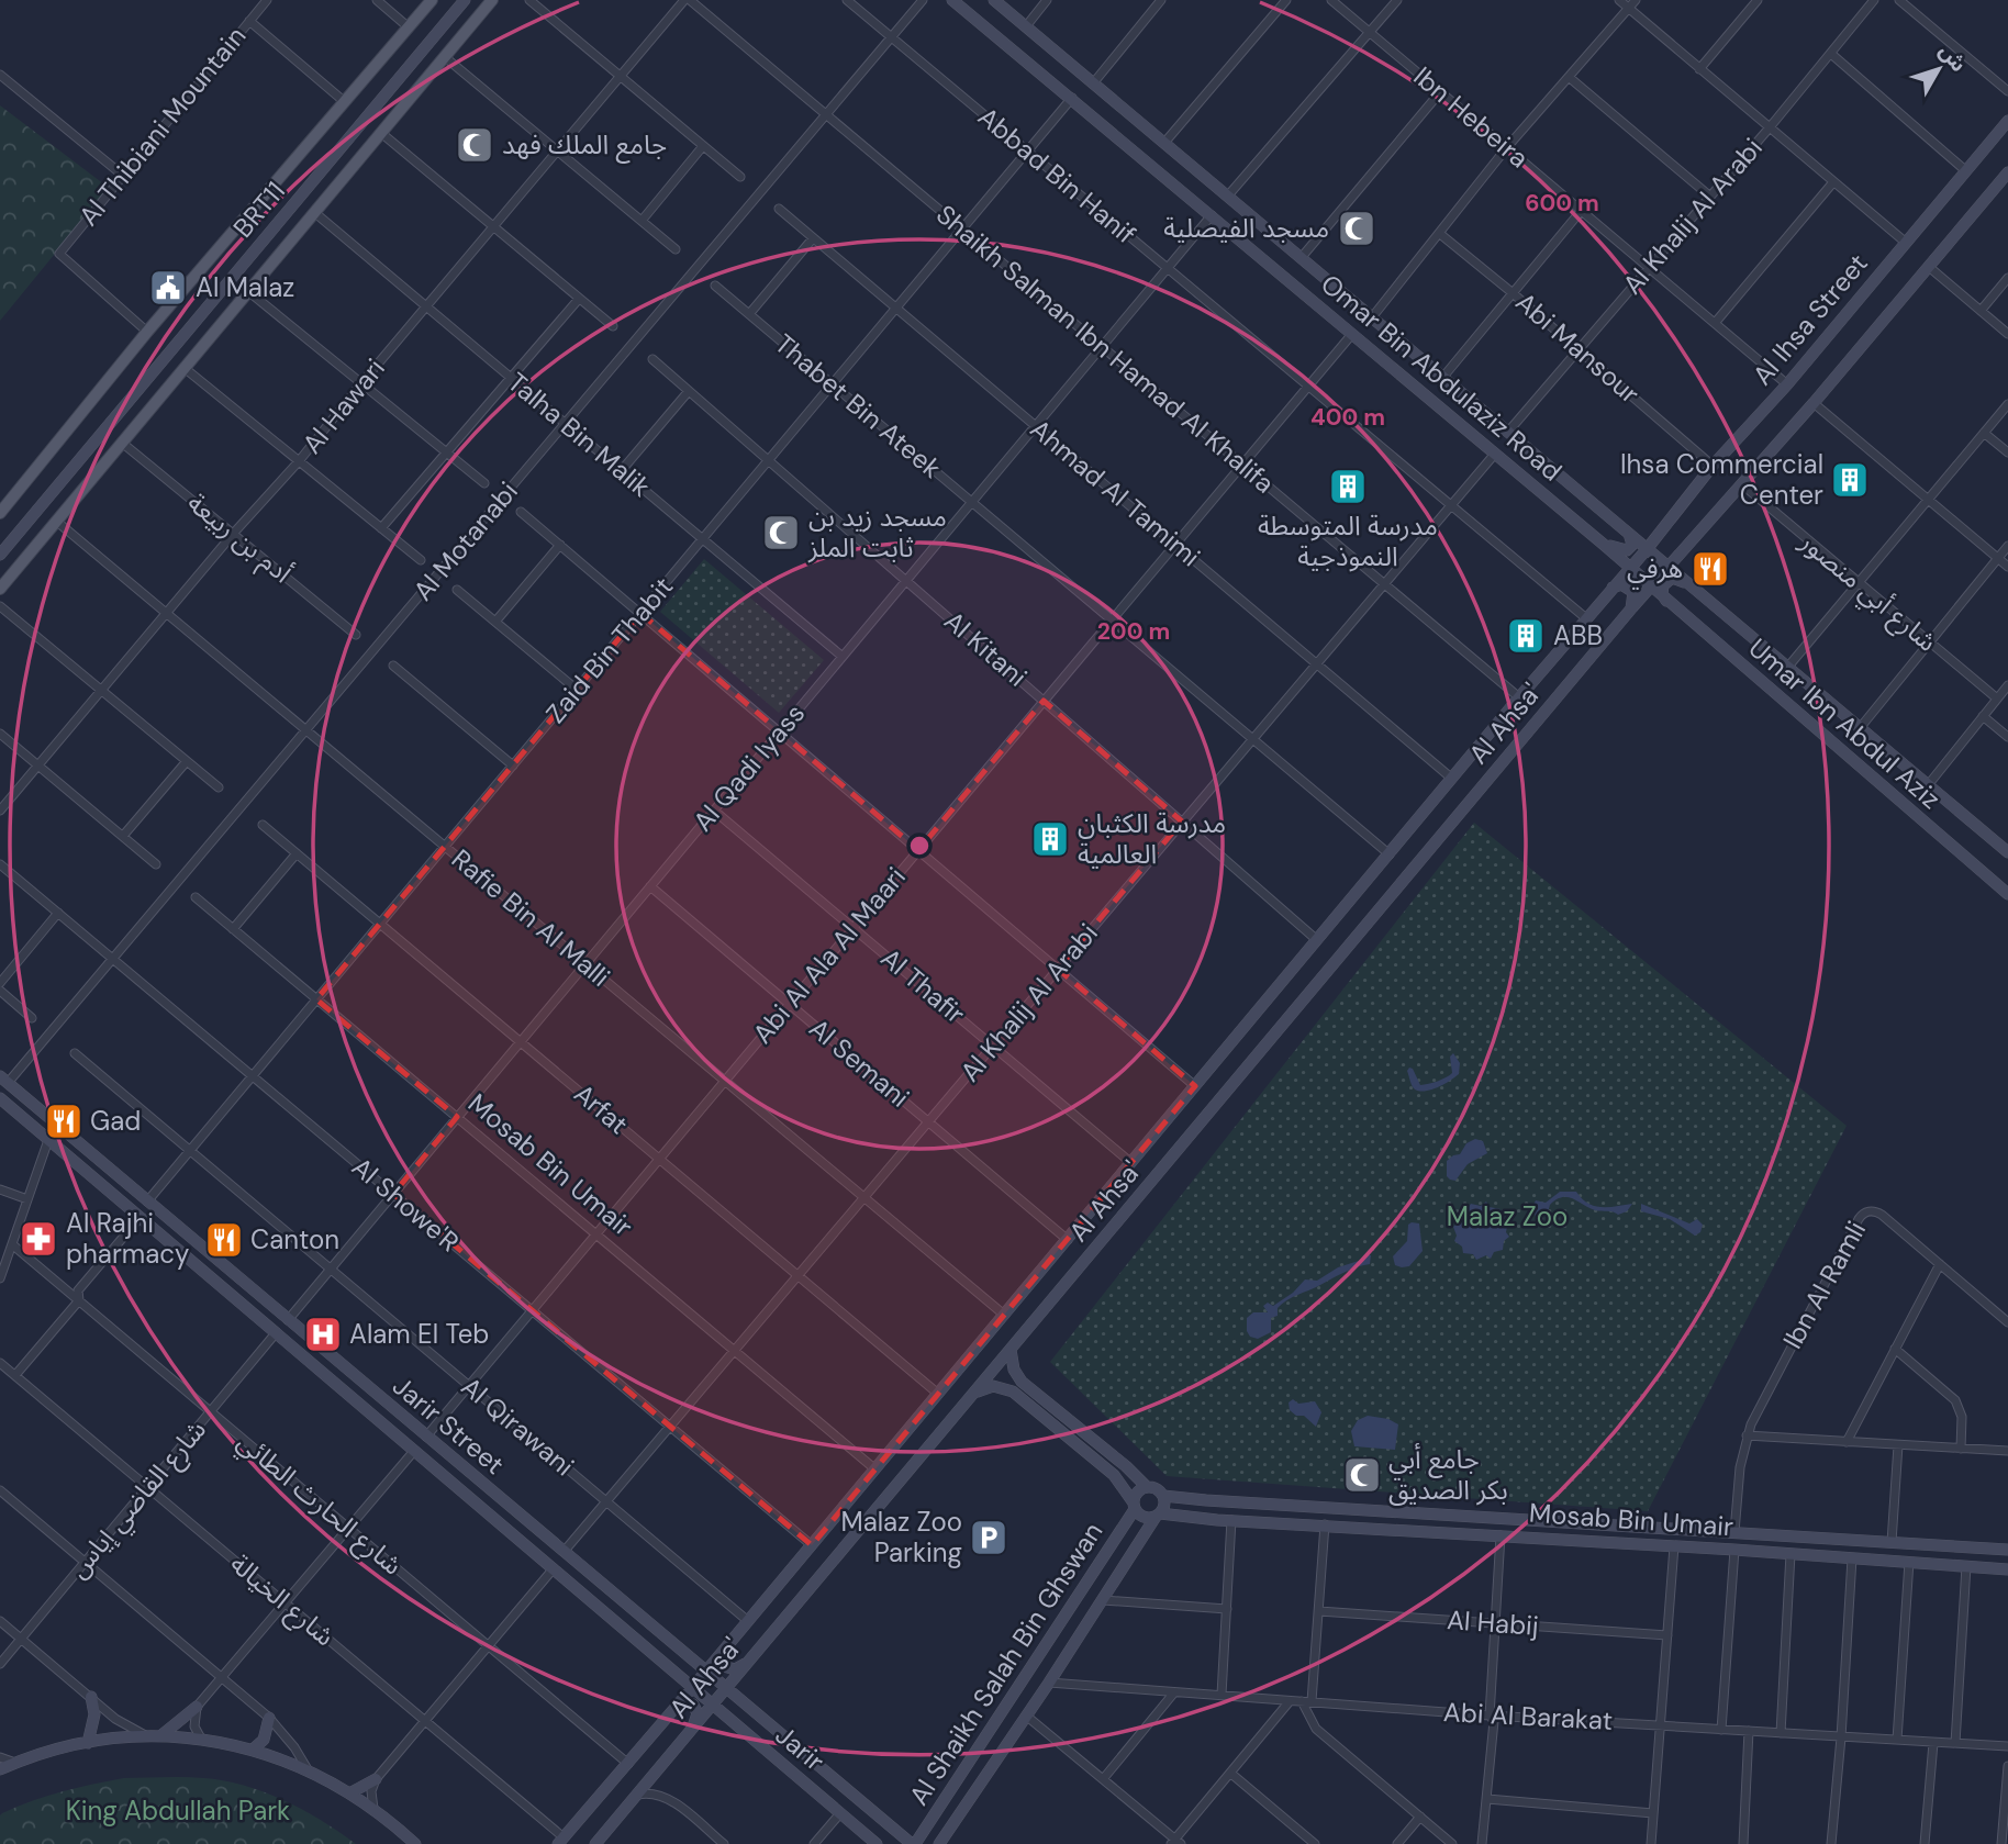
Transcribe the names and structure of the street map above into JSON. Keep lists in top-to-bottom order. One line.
{"streets":{"main road":["BRT11","Al Ihsa Street","Omar Bin Abdulaziz Road","Al Ahsa'","Umar Ibn Abdul Aziz","Mosab Bin Umair","Jarir Street","Al Shaikh Salah Bin Ghswan","Jarir"],"street":["Ibn Hebeira","Al Thibiani Mountain","Abbad Bin Hanif","Al Khalij Al Arabi","Abi Mansour","Shaikh Salman Ibn Hamad Al Khalifa","Al Hawari","Thabet Bin Ateek","Talha Bin Malik","Ahmad Al Tamimi","أدم بن ربيعة","Al Motanabi","شارع أبي منصور","Al Kitani","Zaid Bin Thabit","Al Qadi Iyass","Rafie Bin Al Malli","Abi Al Ala Al Maari","Al Thafir","Al Semani","Arfat","Al Showe'R","Ibn Al Ramli","Al Qirawani","شارع القاضي إياس","شارع الحارث الطائي","شارع الخيالة","Al Habij","Abi Al Barakat"]},"crossings":[["Ibn Hebeira","Al Khalij Al Arabi"],["Ibn Hebeira","Al Ihsa Street"],["Abbad Bin Hanif","Al Khalij Al Arabi"],["Abbad Bin Hanif","Al Motanabi"],["Abbad Bin Hanif","Zaid Bin Thabit"],["Abbad Bin Hanif","Al Ahsa'"],["Abbad Bin Hanif","Al Qadi Iyass"],["Abbad Bin Hanif","Abi Al Ala Al Maari"],["Al Khalij Al Arabi","Abi Mansour"],["Al Khalij Al Arabi","Shaikh Salman Ibn Hamad Al Khalifa"],["Al Khalij Al Arabi","Omar Bin Abdulaziz Road"],["Al Khalij Al Arabi","Thabet Bin Ateek"],["Al Khalij Al Arabi","Ahmad Al Tamimi"],["Al Khalij Al Arabi","Al Kitani"],["Al Khalij Al Arabi","Rafie Bin Al Malli"],["Al Khalij Al Arabi","Al Thafir"],["Al Khalij Al Arabi","Al Semani"],["Al Khalij Al Arabi","Arfat"],["Al Khalij Al Arabi","Mosab Bin Umair"],["Al Khalij Al Arabi","Al Showe'R"],["Al Khalij Al Arabi","Jarir Street"],["Al Khalij Al Arabi","Al Qirawani"],["Al Ihsa Street","Abi Mansour"],["Al Ihsa Street","Omar Bin Abdulaziz Road"],["Al Ihsa Street","شارع أبي منصور"],["Al Ihsa Street","Al Ahsa'"],["Al Ihsa Street","Umar Ibn Abdul Aziz"],["Shaikh Salman Ibn Hamad Al Khalifa","Al Hawari"],["Shaikh Salman Ibn Hamad Al Khalifa","Al Motanabi"],["Shaikh Salman Ibn Hamad Al Khalifa","Zaid Bin Thabit"],["Shaikh Salman Ibn Hamad Al Khalifa","Al Ahsa'"],["Shaikh Salman Ibn Hamad Al Khalifa","Al Qadi Iyass"],["Shaikh Salman Ibn Hamad Al Khalifa","Abi Al Ala Al Maari"],["Omar Bin Abdulaziz Road","Zaid Bin Thabit"],["Omar Bin Abdulaziz Road","Al Ahsa'"],["Omar Bin Abdulaziz Road","Umar Ibn Abdul Aziz"],["Omar Bin Abdulaziz Road","Al Qadi Iyass"],["Omar Bin Abdulaziz Road","Abi Al Ala Al Maari"],["Al Hawari","Talha Bin Malik"],["Al Hawari","أدم بن ربيعة"],["Al Hawari","Rafie Bin Al Malli"],["Thabet Bin Ateek","Zaid Bin Thabit"],["Thabet Bin Ateek","Al Ahsa'"],["Thabet Bin Ateek","Al Qadi Iyass"],["Thabet Bin Ateek","Abi Al Ala Al Maari"],["Talha Bin Malik","Al Motanabi"],["Talha Bin Malik","Zaid Bin Thabit"],["Talha Bin Malik","Al Qadi Iyass"],["Ahmad Al Tamimi","Zaid Bin Thabit"],["Ahmad Al Tamimi","Al Ahsa'"],["Ahmad Al Tamimi","Al Qadi Iyass"],["Ahmad Al Tamimi","Abi Al Ala Al Maari"],["Al Motanabi","Rafie Bin Al Malli"],["Al Motanabi","Al Showe'R"],["Al Motanabi","Jarir Street"],["Al Kitani","Zaid Bin Thabit"],["Al Kitani","Al Ahsa'"],["Al Kitani","Al Qadi Iyass"],["Al Kitani","Abi Al Ala Al Maari"],["Zaid Bin Thabit","Rafie Bin Al Malli"],["Zaid Bin Thabit","Arfat"],["Zaid Bin Thabit","Mosab Bin Umair"],["Zaid Bin Thabit","Al Showe'R"],["Zaid Bin Thabit","Jarir Street"],["Zaid Bin Thabit","Al Qirawani"],["Al Ahsa'","Umar Ibn Abdul Aziz"],["Al Ahsa'","Rafie Bin Al Malli"],["Al Ahsa'","Al Thafir"],["Al Ahsa'","Al Semani"],["Al Ahsa'","Arfat"],["Al Ahsa'","Mosab Bin Umair"],["Al Ahsa'","Al Showe'R"],["Al Ahsa'","Jarir Street"],["Al Ahsa'","Al Qirawani"],["Al Ahsa'","Jarir"],["Al Qadi Iyass","Rafie Bin Al Malli"],["Al Qadi Iyass","Al Thafir"],["Al Qadi Iyass","Al Semani"],["Al Qadi Iyass","Arfat"],["Al Qadi Iyass","Mosab Bin Umair"],["Al Qadi Iyass","Al Showe'R"],["Al Qadi Iyass","Jarir Street"],["Al Qadi Iyass","Al Qirawani"],["Rafie Bin Al Malli","Abi Al Ala Al Maari"],["Abi Al Ala Al Maari","Al Thafir"],["Abi Al Ala Al Maari","Al Semani"],["Abi Al Ala Al Maari","Arfat"],["Abi Al Ala Al Maari","Mosab Bin Umair"],["Abi Al Ala Al Maari","Al Showe'R"],["Abi Al Ala Al Maari","Jarir Street"],["Abi Al Ala Al Maari","Al Qirawani"],["Mosab Bin Umair","Ibn Al Ramli"],["Mosab Bin Umair","Al Shaikh Salah Bin Ghswan"],["Jarir Street","Jarir"],["شارع القاضي إياس","شارع الحارث الطائي"],["شارع القاضي إياس","شارع الخيالة"],["شارع القاضي إياس","Jarir"],["Al Shaikh Salah Bin Ghswan","Abi Al Barakat"],["Al Shaikh Salah Bin Ghswan","Jarir"]],"parks":["Malaz Zoo","King Abdullah Park"],"places":{"mosque":["جامع الملك فهد","مسجد الفيصلية","مسجد زيد بن ثابت الملز","جامع أبي بكر الصديق"],"public building":["Al Malaz"],"building":["Ihsa Commercial Center","مدرسة المتوسطة النموذجية","ABB","مدرسة الكثبان العالمية"],"restaurant":["هرفي","Gad","Canton"],"pharmacy":["Al Rajhi pharmacy"],"hospital":["Alam El Teb"],"parking":["Malaz Zoo Parking"]},"north":"top right","rings":["600 m","400 m","200 m"]}
